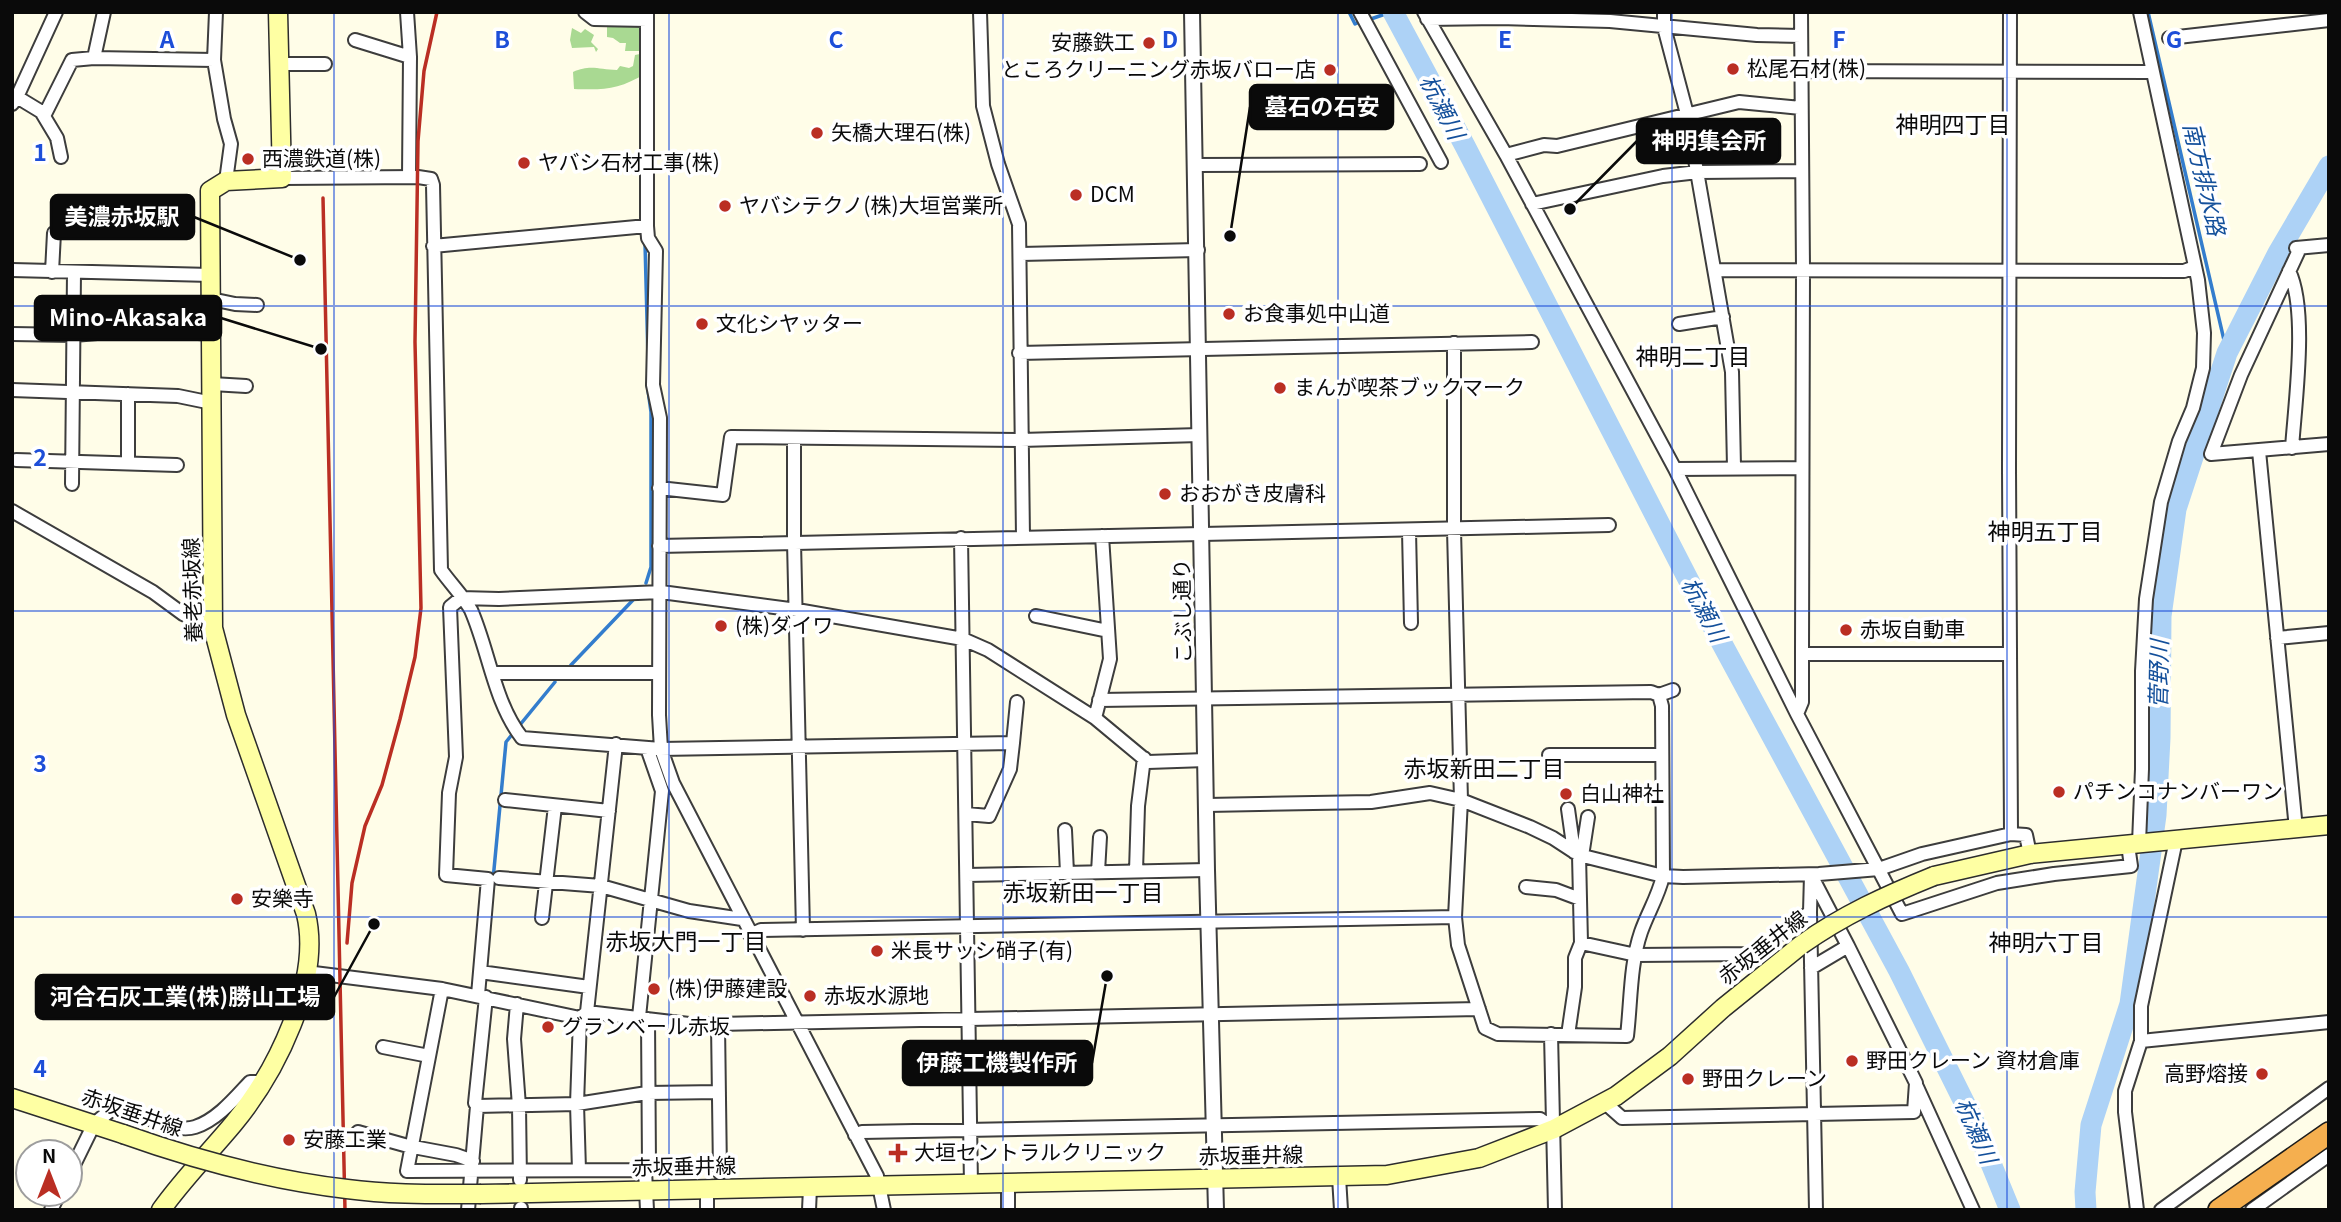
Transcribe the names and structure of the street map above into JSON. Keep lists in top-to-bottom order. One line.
{"streets":{"main road":["養老赤坂線","赤坂垂井線"],"street":["こぶし通り"]},"crossings":[["こぶし通り","赤坂垂井線"]],"districts":["神明四丁目","神明二丁目","神明五丁目","赤坂新田二丁目","赤坂新田一丁目","赤坂大門一丁目","神明六丁目"],"water":["杭瀬川","南方排水路","菅野川"],"places":{"other":["安藤鉄工","松尾石材(株)","ところクリーニング赤坂バロー店","矢橋大理石(株)","西濃鉄道(株)","ヤバシ石材工事(株)","DCM","ヤバシテクノ(株)大垣営業所","神明集会所","墓石の石安","美濃赤坂駅","お食事処中山道","文化シヤッター","Mino-Akasaka","まんが喫茶ブックマーク","おおがき皮膚科","(株)ダイワ","赤坂自動車","パチンコナンバーワン","白山神社","安樂寺","河合石灰工業(株)勝山工場","米長サッシ硝子(有)","伊藤工機製作所","(株)伊藤建設","赤坂水源地","グランベール赤坂","野田クレーン 資材倉庫","高野熔接","野田クレーン","安藤工業"],"health":["大垣セントラルクリニック"]},"north":"top","grid":{"columns":["A","B","C","D","E","F","G"],"rows":["1","2","3","4"]}}
